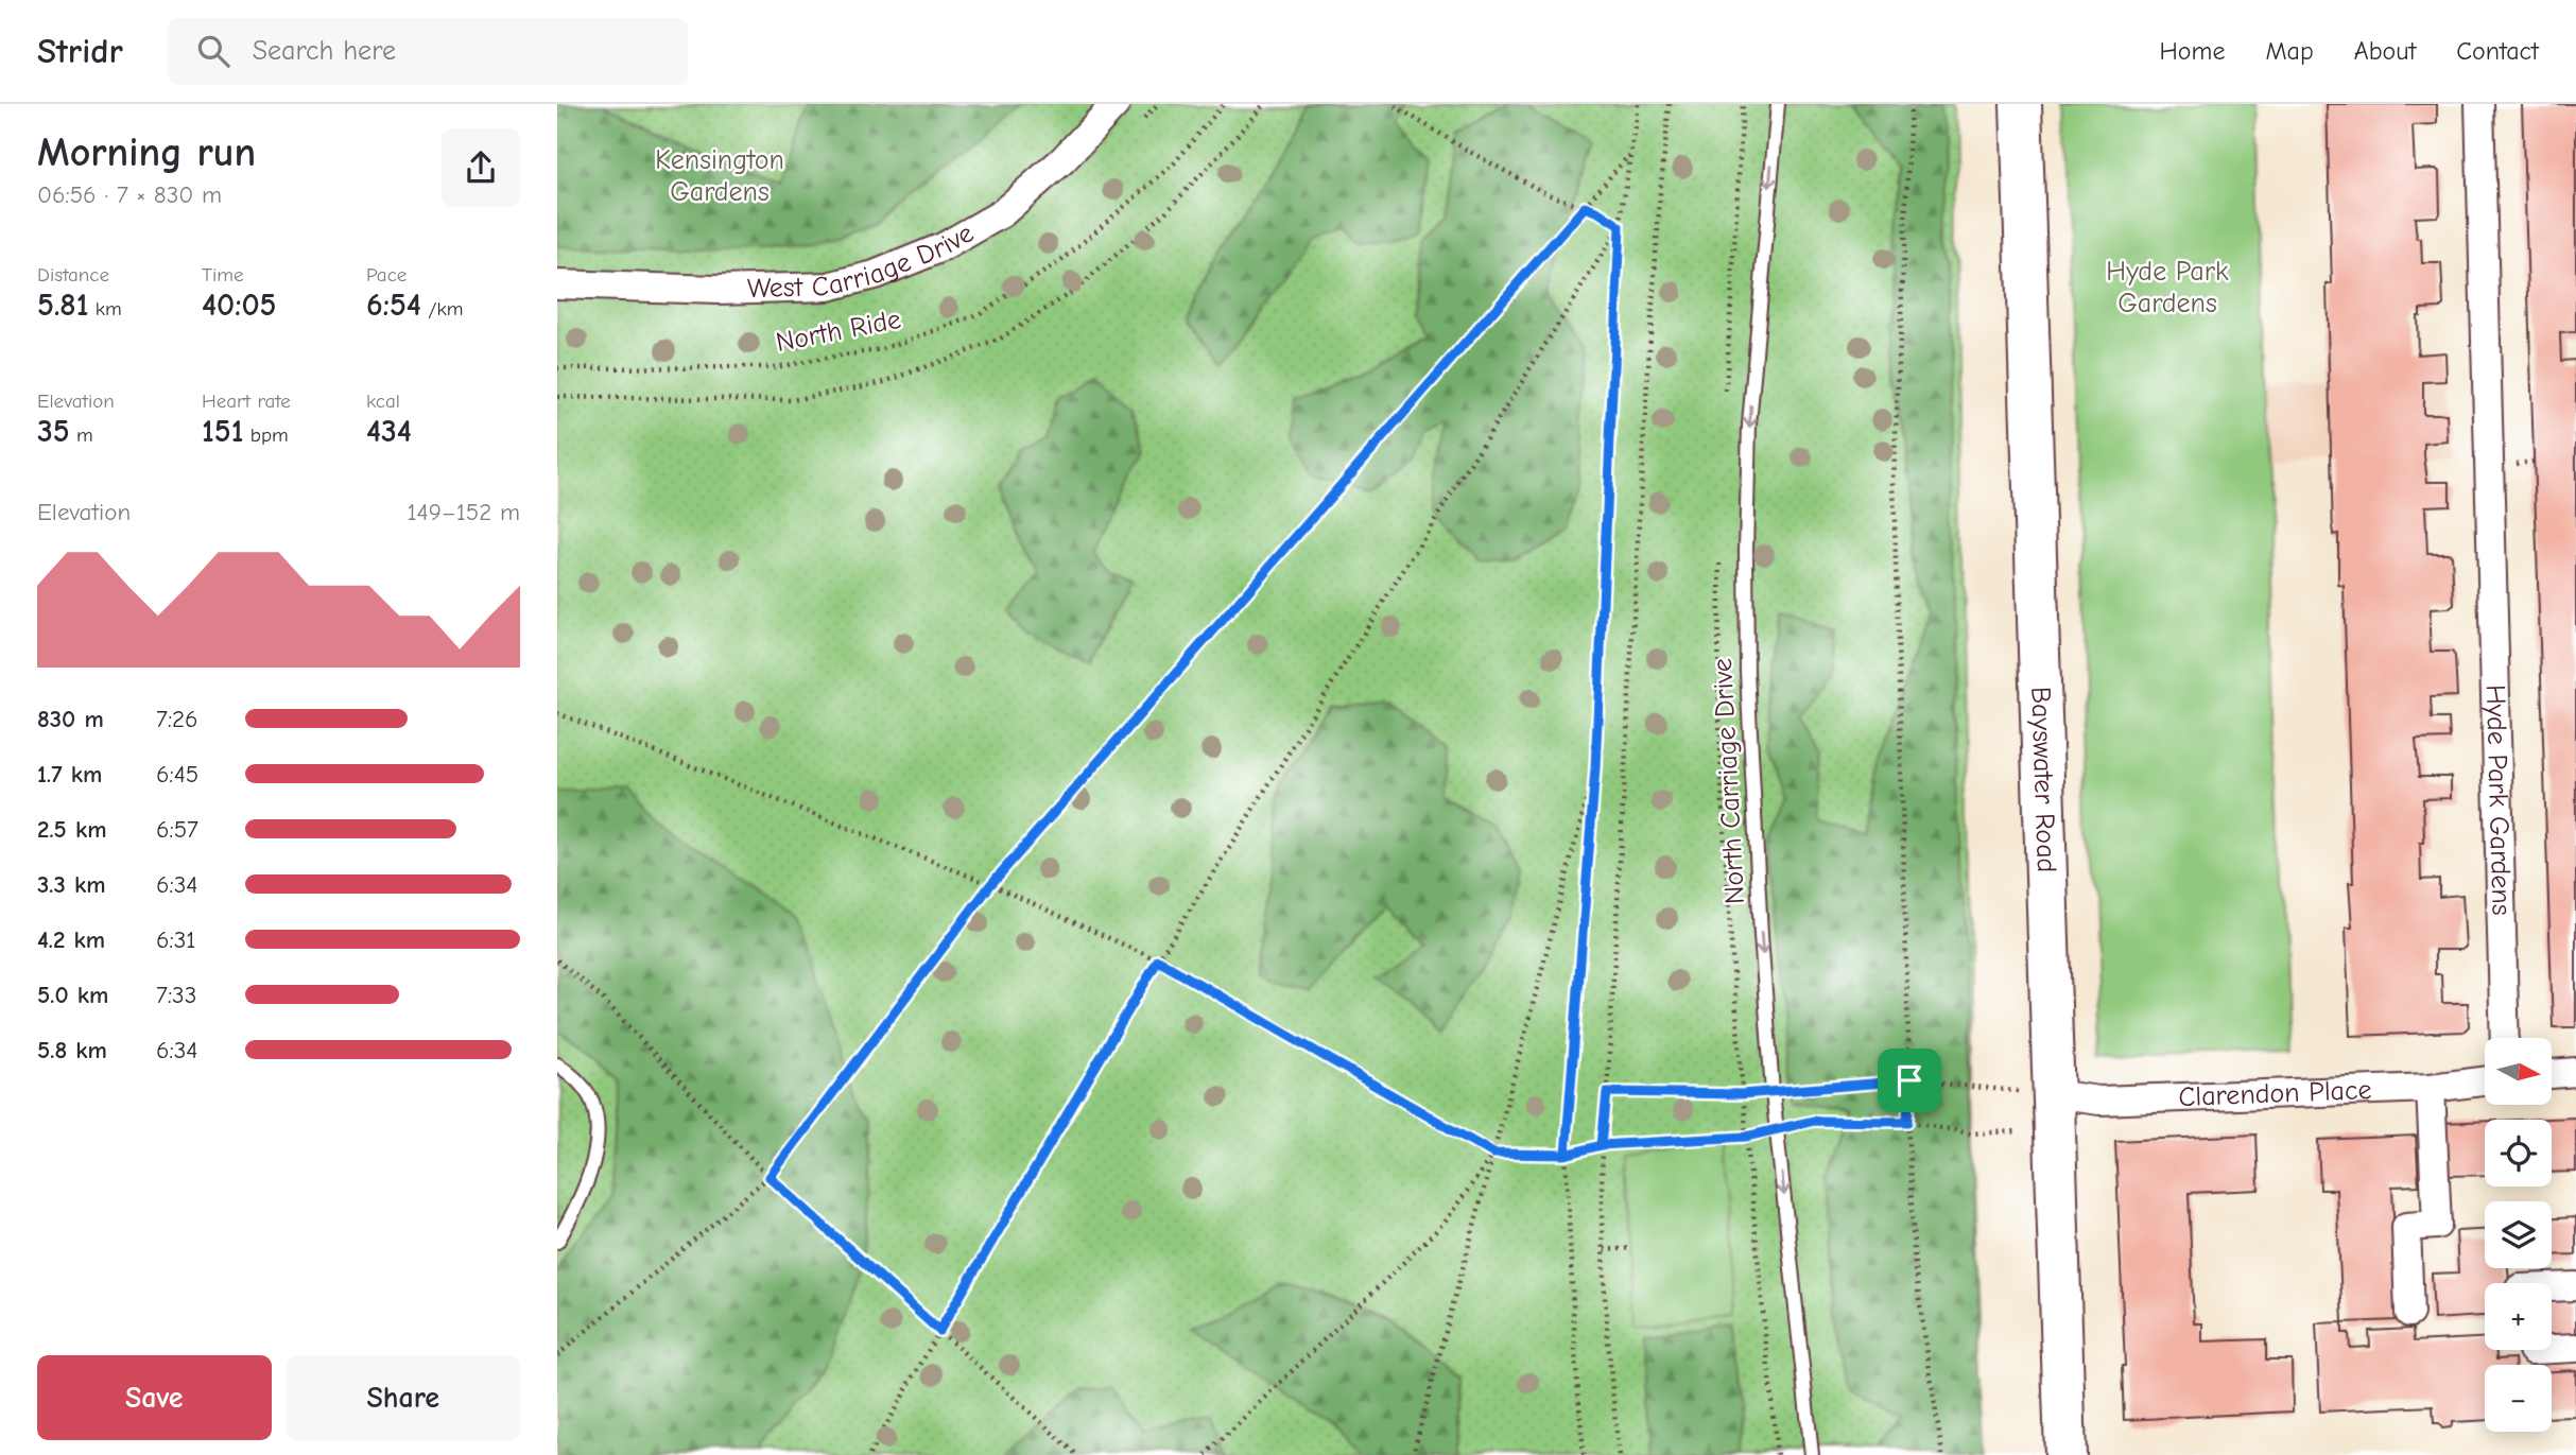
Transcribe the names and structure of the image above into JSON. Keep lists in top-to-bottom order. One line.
{"streets":{"main road":["Bayswater Road"],"street":["West Carriage Drive","Hyde Park Gardens","Clarendon Place"],"lane":["North Carriage Drive"],"path":["North Ride"]},"crossings":[["Bayswater Road","Clarendon Place"]],"one_way":["North Carriage Drive"],"parks":["Kensington Gardens","Hyde Park Gardens"],"north":"right","page":{"header":"Stridr","search":"Search here","nav":["Home","Map","About","Contact"],"heading":["Morning run","06:56 · 7 × 830 m"],"stats":[["Distance","5.81 km"],["Time","40:05"],["Pace","6:54 /km"],["Elevation","35 m"],["Heart rate","151 bpm"],["kcal","434"]],"chart":["Elevation","149–152 m"],"list":[{"name":"830 m","note":"7:26"},{"name":"1.7 km","note":"6:45"},{"name":"2.5 km","note":"6:57"},{"name":"3.3 km","note":"6:34"},{"name":"4.2 km","note":"6:31"},{"name":"5.0 km","note":"7:33"},{"name":"5.8 km","note":"6:34"}],"map_buttons":["+","−"],"buttons":["Save","Share"]}}
